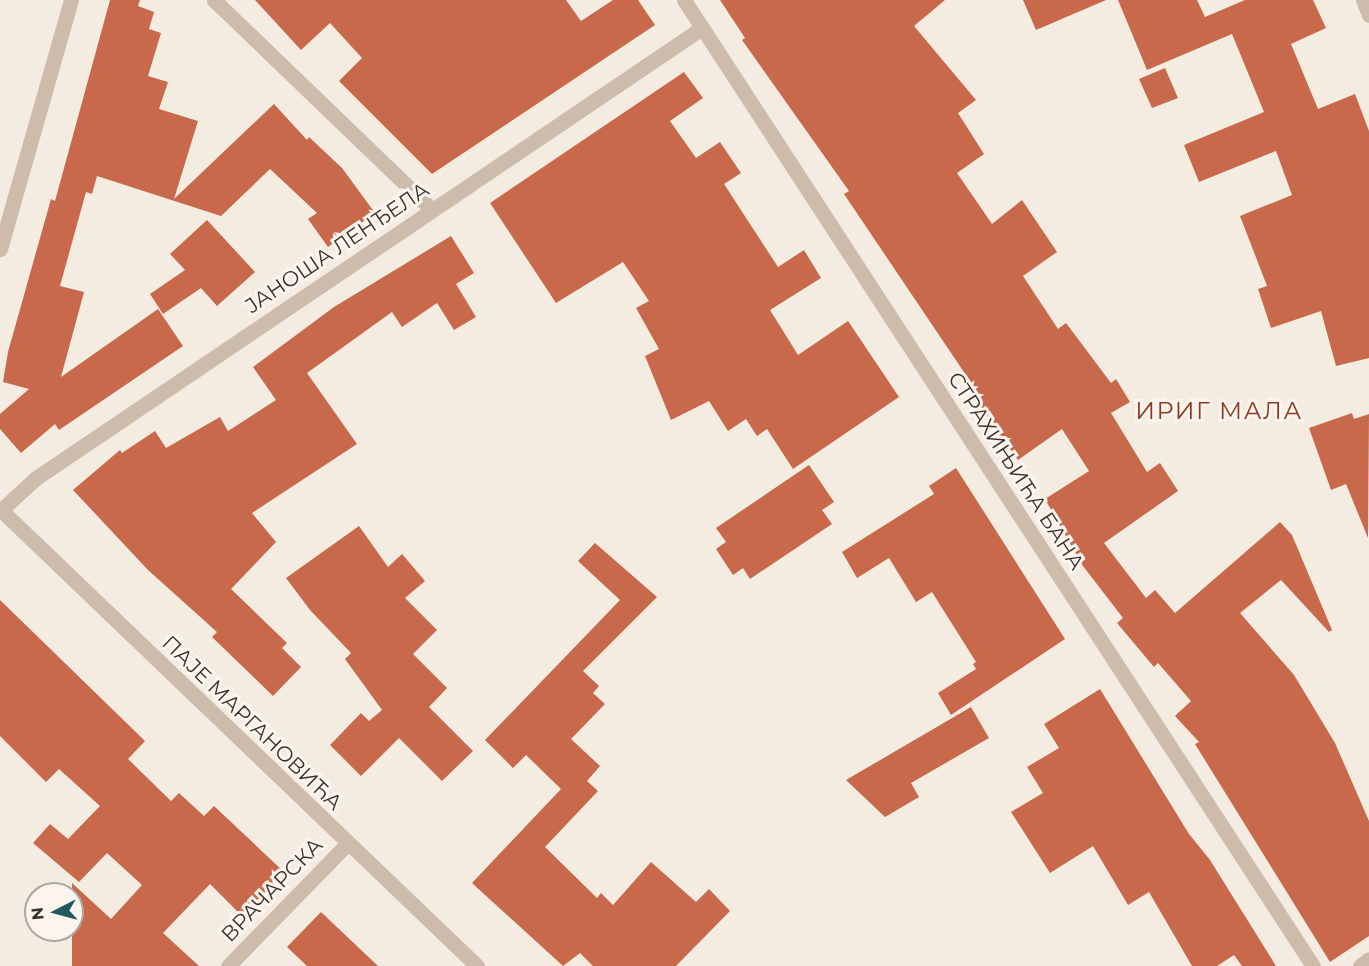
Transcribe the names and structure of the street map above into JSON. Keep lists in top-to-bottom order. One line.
{"streets":{"street":["ЈАНОША ЛЕНЂЕЛА","СТРАХИЊИЋА БАНА","ПАЈЕ МАРГАНОВИЋА","ВРАЧАРСКА"]},"crossings":[["ЈАНОША ЛЕНЂЕЛА","СТРАХИЊИЋА БАНА"],["ЈАНОША ЛЕНЂЕЛА","ПАЈЕ МАРГАНОВИЋА"],["ПАЈЕ МАРГАНОВИЋА","ВРАЧАРСКА"]],"districts":["ИРИГ МАЛА"],"north":"left"}
